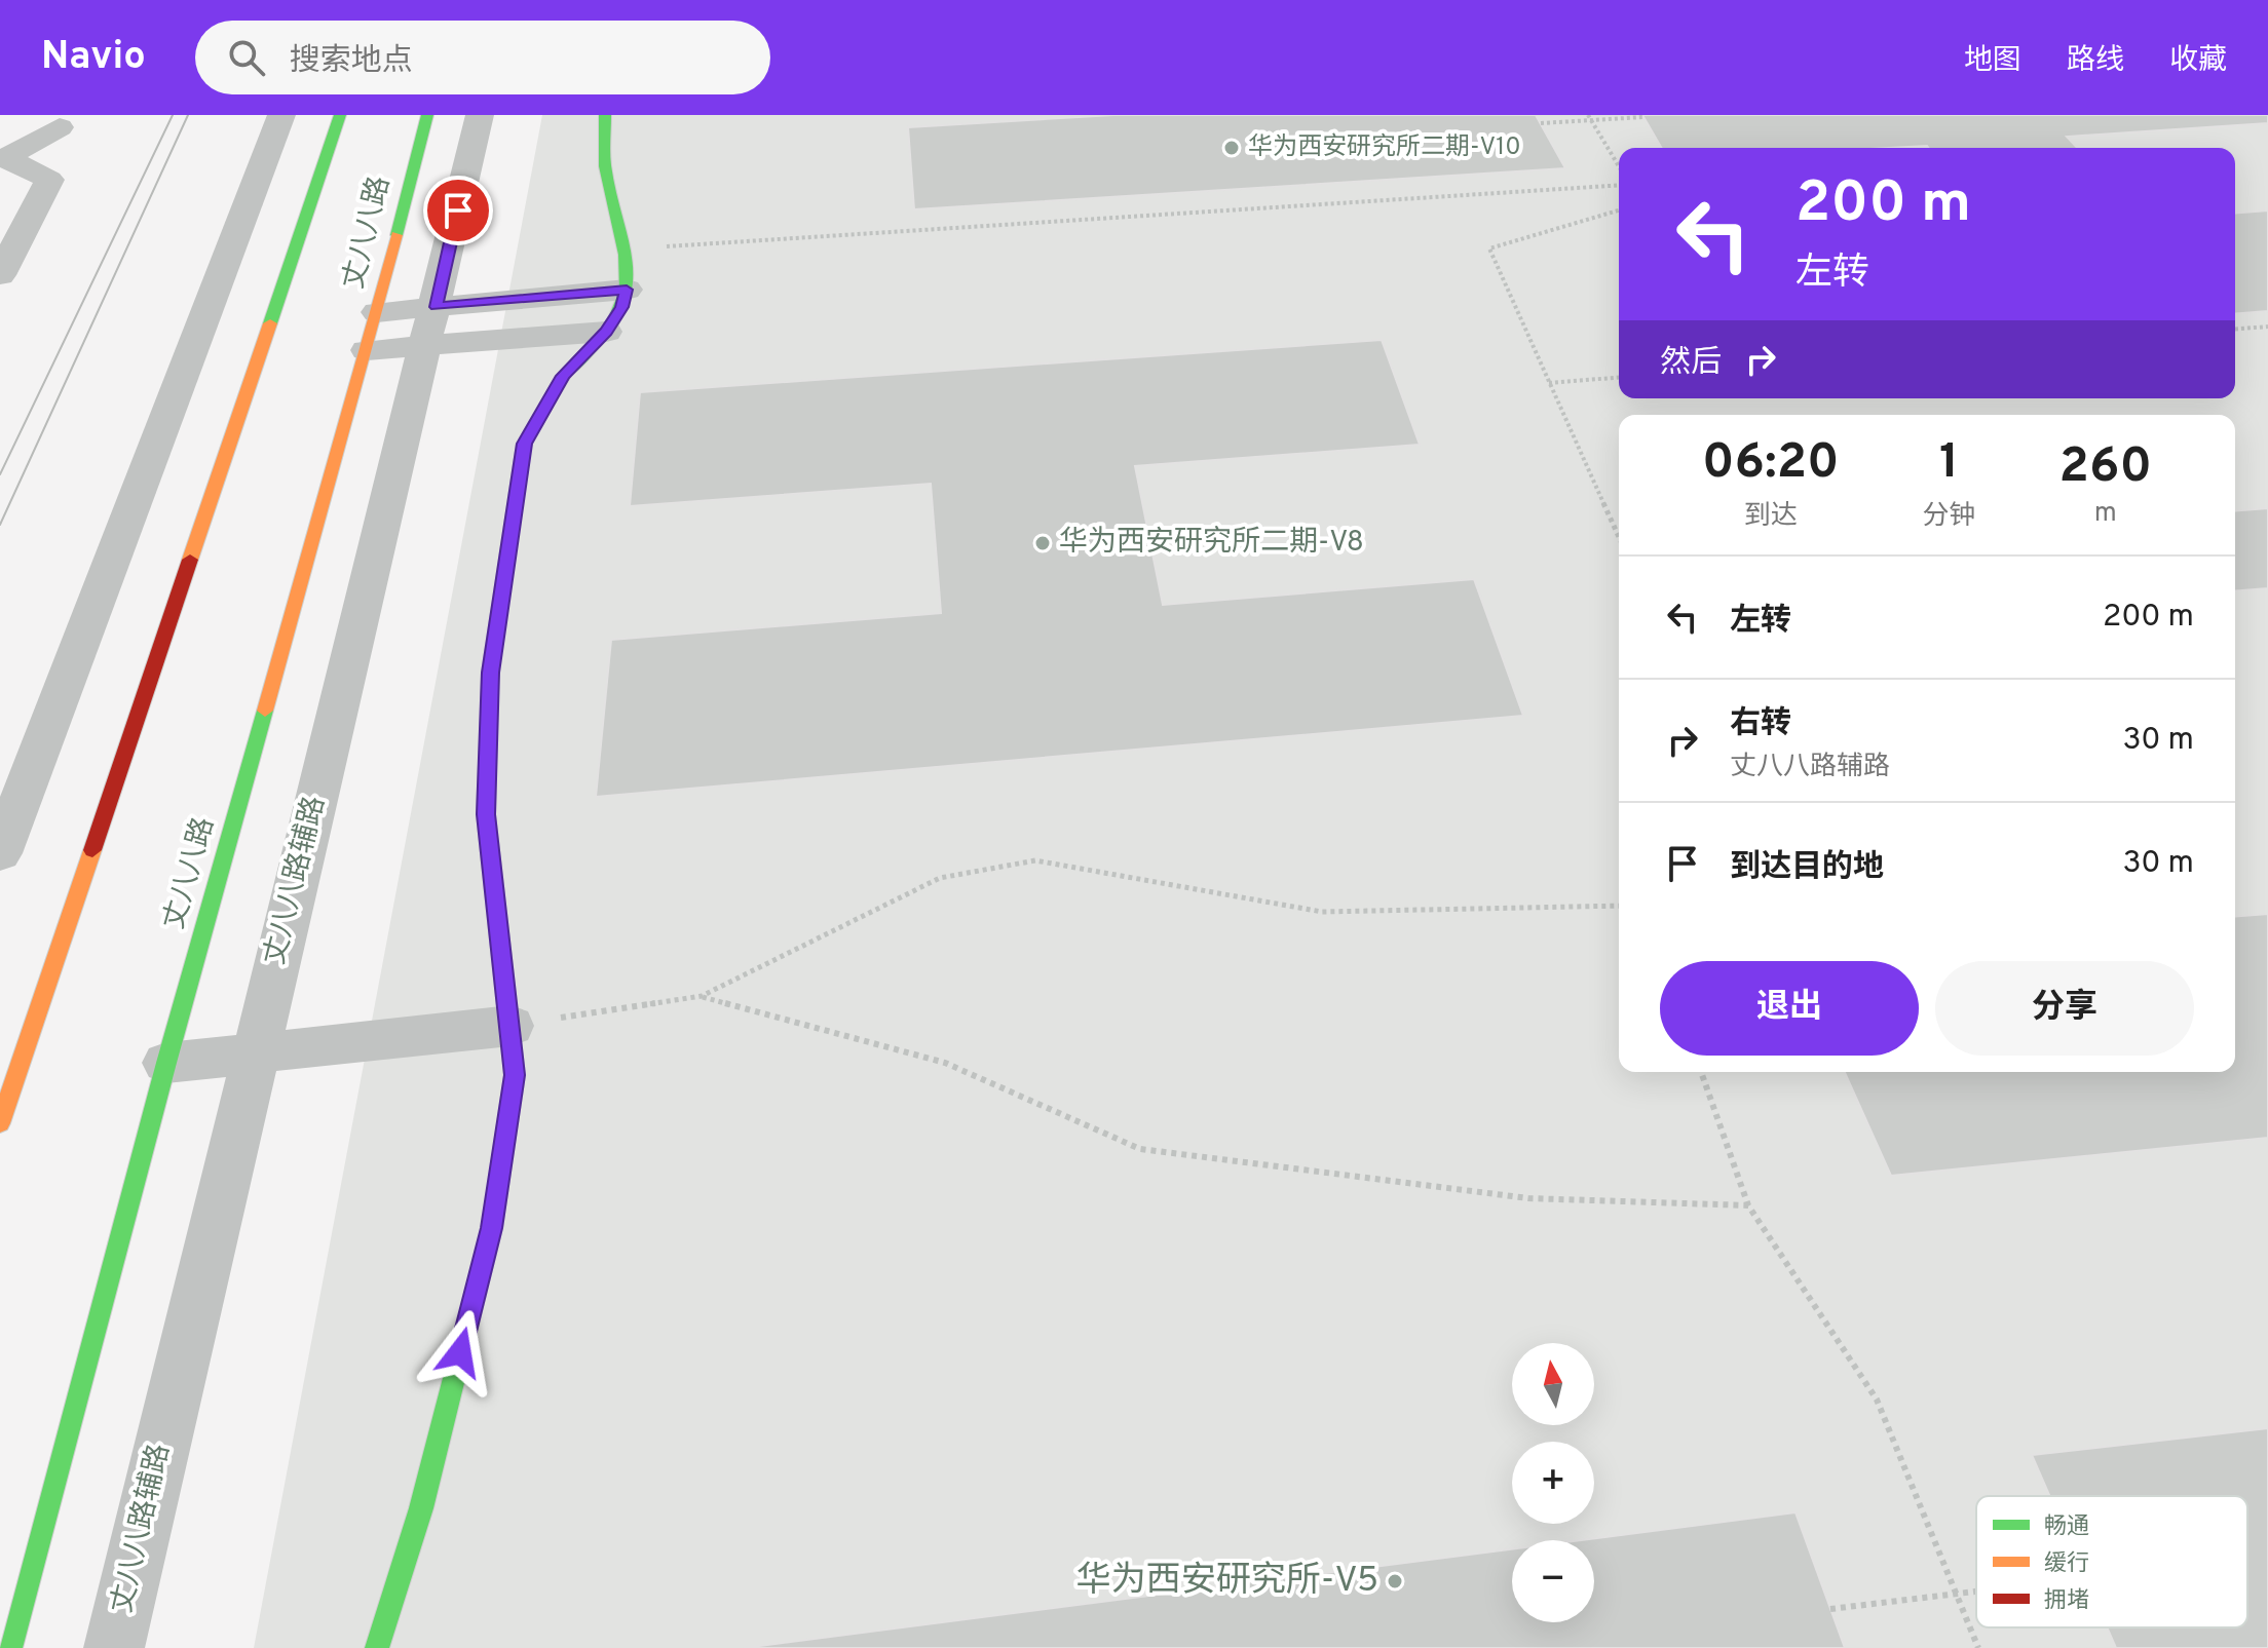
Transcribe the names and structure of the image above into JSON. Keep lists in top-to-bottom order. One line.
{"streets":{"main road":["丈八八路"],"street":["丈八八路辅路"]},"places":["华为西安研究所二期-V10","华为西安研究所二期-V8","华为西安研究所-V5"],"legend":["畅通","缓行","拥堵"],"north":"top","page":{"header":"Navio","search":"搜索地点","nav":["地图","路线","收藏"],"turn":["200 m","左转"],"then":"然后","eta":["06:20","到达","1","分钟","260","m"],"list":[{"name":"左转","value":"200 m"},{"name":"右转","note":"丈八八路辅路","value":"30 m"},{"name":"到达目的地","value":"30 m"}],"buttons":["退出","分享"],"map_buttons":["+","−"]}}
